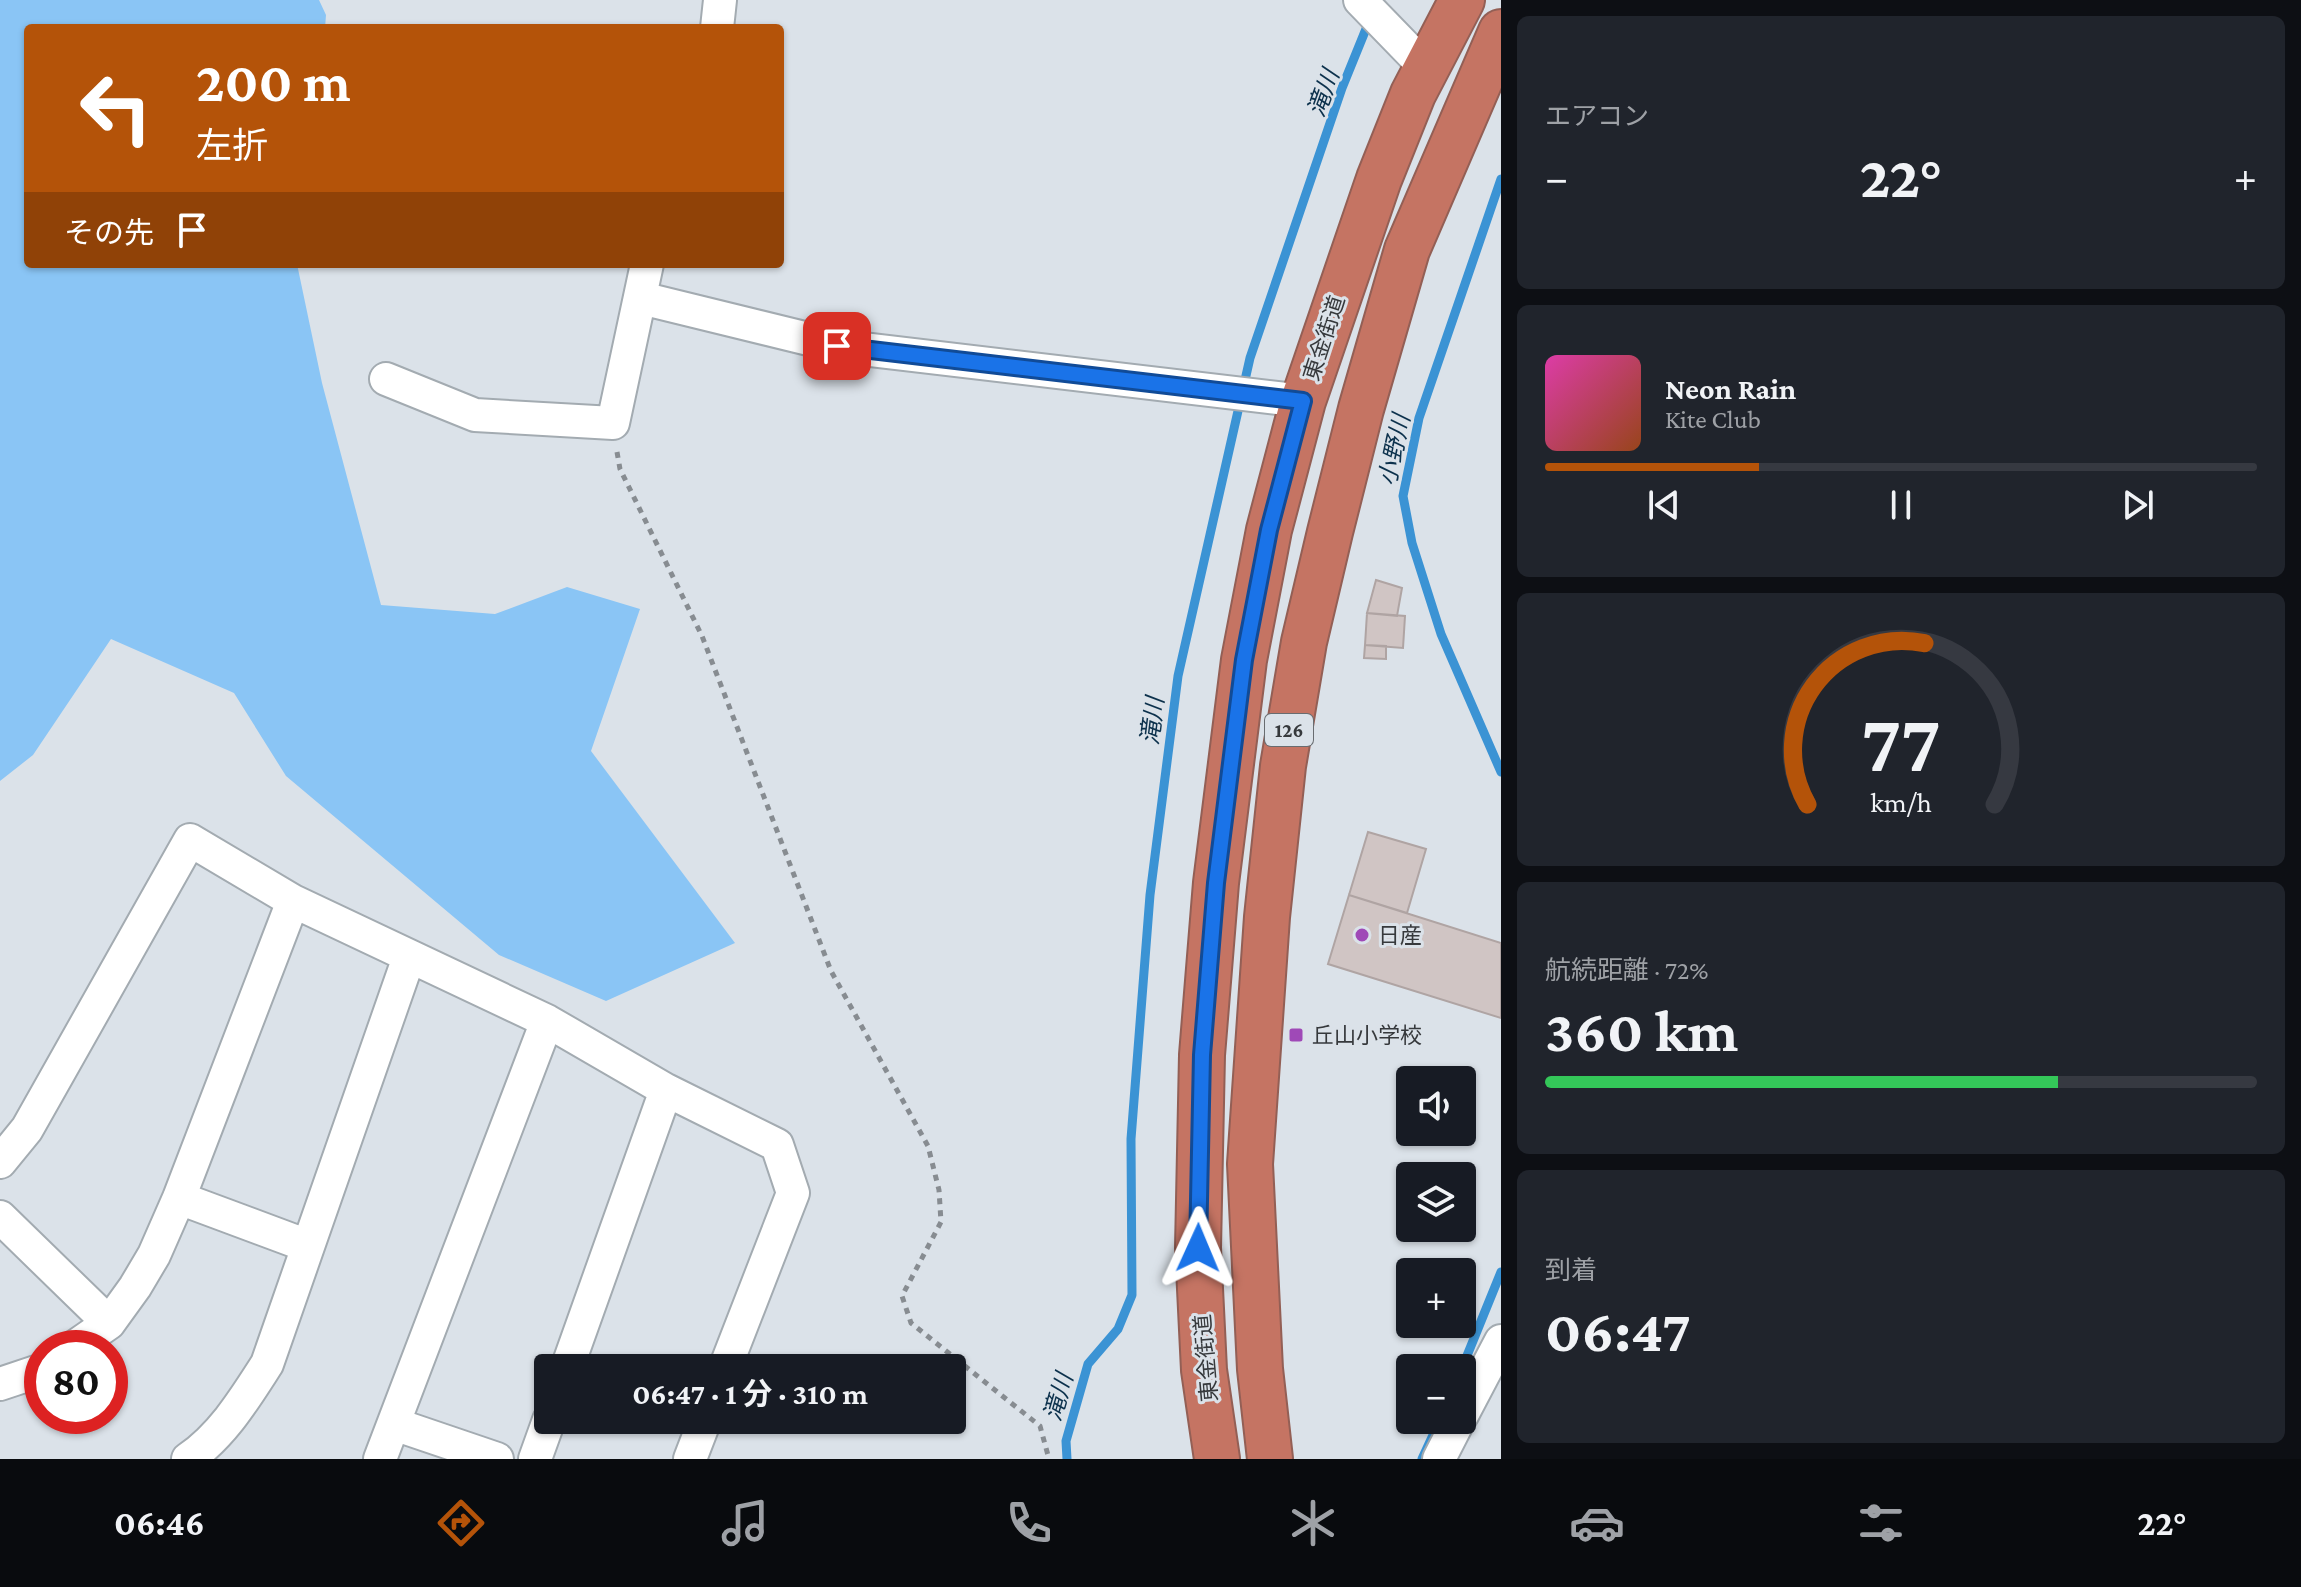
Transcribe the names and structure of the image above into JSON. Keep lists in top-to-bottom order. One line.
{"streets":{"highway":["東金街道","126"]},"water":["滝川","小野川"],"places":{"other":["日産"],"transit":["丘山小学校"]},"page":{"tile":["エアコン",["航続距離 · 72%","360 km"],["到着","06:47"]],"turn":["200 m","左折"],"heat":["−","22°","+"],"then":"その先","song":["Neon Rain","Kite Club"],"map_buttons":["+","−"],"limit":"80","trip":"06:47 · 1 分 · 310 m","tabs":["06:46","22°"],"gauge":["77","km/h"]}}
